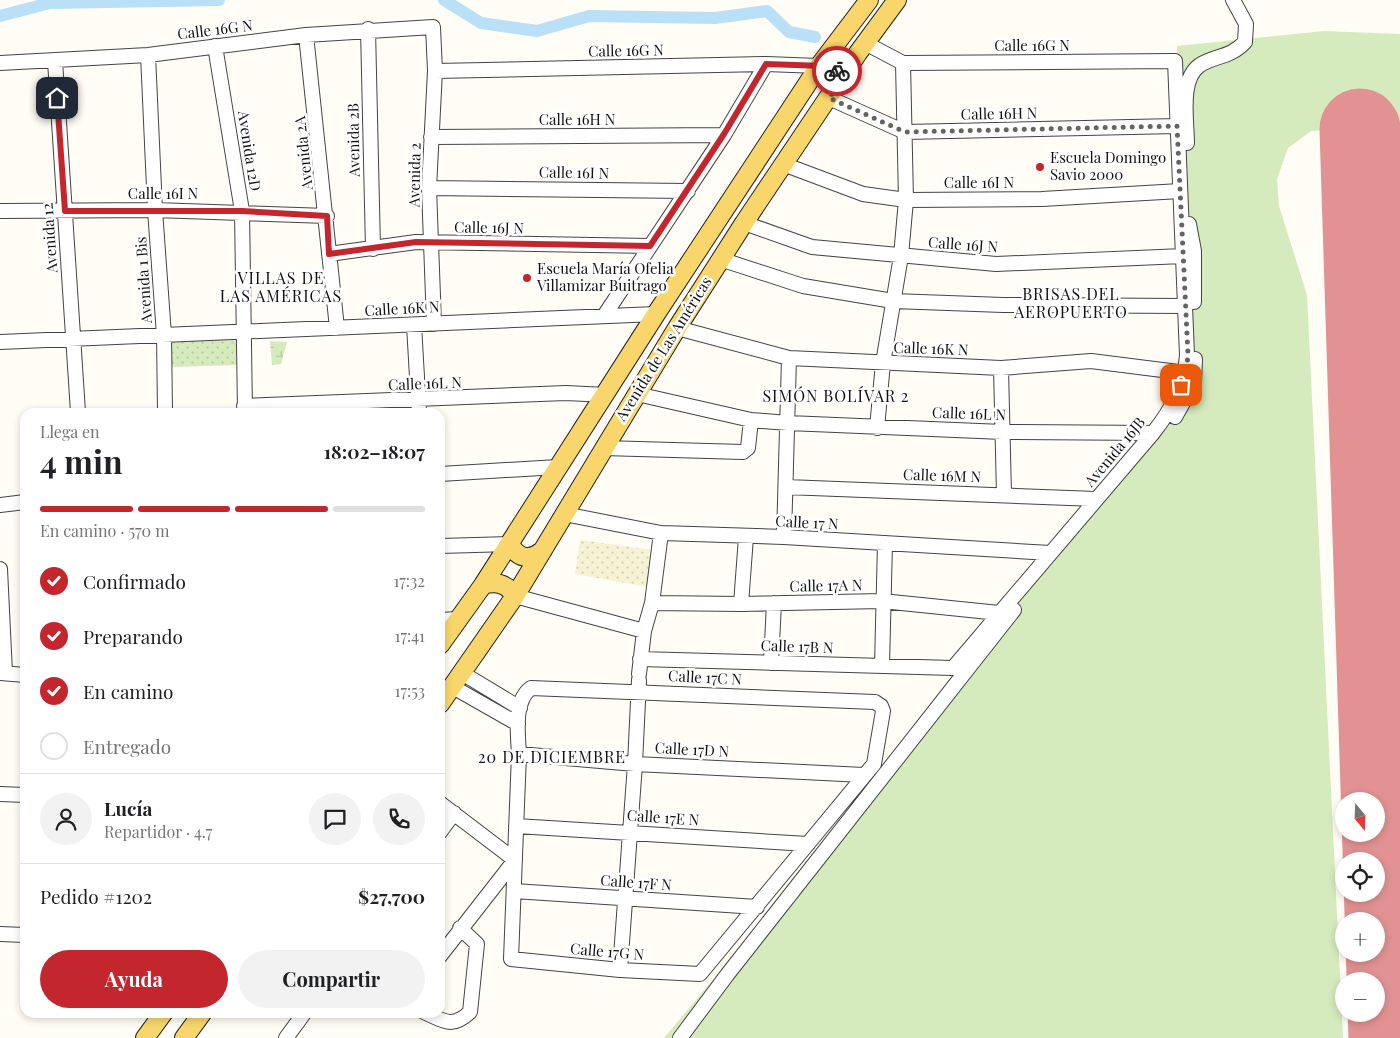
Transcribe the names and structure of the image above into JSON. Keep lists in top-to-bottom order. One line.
{"streets":{"main road":["Avenida de Las Américas"],"street":["Calle 16G N","Calle 16H N","Avenida 2B","Avenida 12D","Avenida 2A","Calle 16I N","Avenida 2","Calle 16J N","Avenida 12","Avenida 1 Bis","Calle 16K N","Calle 16L N","Avenida 16JB","Calle 16M N","Calle 17 N","Calle 17A N","Calle 17B N","Calle 17C N","Calle 17D N","Calle 17E N","Calle 17F N","Calle 17G N"]},"crossings":[["Calle 16G N","Avenida 2B"],["Calle 16G N","Avenida 12D"],["Calle 16G N","Avenida 2A"],["Calle 16G N","Avenida 2"],["Calle 16G N","Avenida 12"],["Calle 16G N","Avenida 1 Bis"],["Calle 16G N","Avenida de Las Américas"],["Calle 16G N","Avenida 16JB"],["Calle 16H N","Avenida 2"],["Calle 16H N","Avenida de Las Américas"],["Calle 16H N","Avenida 16JB"],["Avenida 2B","Calle 16J N"],["Avenida 12D","Calle 16I N"],["Avenida 12D","Calle 16K N"],["Avenida 2A","Calle 16I N"],["Avenida 2A","Calle 16J N"],["Avenida 2A","Calle 16K N"],["Calle 16I N","Avenida 2"],["Calle 16I N","Avenida 12"],["Calle 16I N","Avenida 1 Bis"],["Calle 16I N","Avenida de Las Américas"],["Calle 16I N","Avenida 16JB"],["Avenida 2","Calle 16J N"],["Avenida 2","Calle 16K N"],["Calle 16J N","Avenida de Las Américas"],["Calle 16J N","Avenida 16JB"],["Avenida 12","Calle 16K N"],["Avenida 1 Bis","Calle 16K N"],["Calle 16K N","Avenida de Las Américas"],["Calle 16K N","Avenida 16JB"],["Avenida de Las Américas","Calle 16L N"],["Avenida de Las Américas","Calle 17 N"],["Calle 16L N","Avenida 16JB"],["Avenida 16JB","Calle 16M N"],["Avenida 16JB","Calle 17 N"],["Avenida 16JB","Calle 17A N"],["Avenida 16JB","Calle 17B N"],["Calle 17C N","Calle 17D N"],["Calle 17F N","Calle 17G N"]],"districts":["VILLAS DE LAS AMÉRICAS","BRISAS DEL AEROPUERTO","SIMÓN BOLÍVAR 2","20 DE DICIEMBRE"],"places":["Escuela Domingo Savio 2000","Escuela María Ofelia Villamizar Buitrago"],"north":"bottom","page":{"heading":["4 min","Llega en","18:02–18:07"],"panel":["Lucía","Repartidor · 4.7","Pedido #1202","$27,700"],"bar":"En camino · 570 m","list":[["Confirmado","17:32"],["Preparando","17:41"],["En camino","17:53"],"Entregado"],"map_buttons":["+","−"],"buttons":["Ayuda","Compartir"]}}
